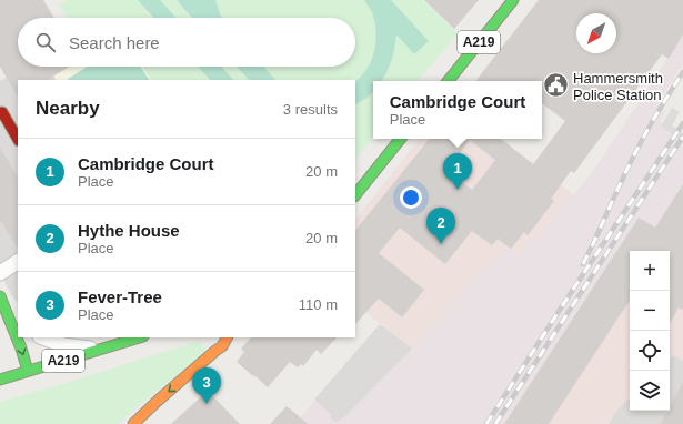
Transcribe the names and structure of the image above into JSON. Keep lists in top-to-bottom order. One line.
{"streets":{"main road":["A219"]},"places":{"public building":["Hammersmith Police Station"]},"north":"bottom left","page":{"search":"Search here","heading":["Nearby","3 results"],"popup":["Cambridge Court","Place"],"list":[{"mark":"1","name":"Cambridge Court","note":"Place","value":"20 m"},{"mark":"2","name":"Hythe House","note":"Place","value":"20 m"},{"mark":"3","name":"Fever-Tree","note":"Place","value":"110 m"}],"pins":["1","2","3"],"map_buttons":["+","−"]}}
